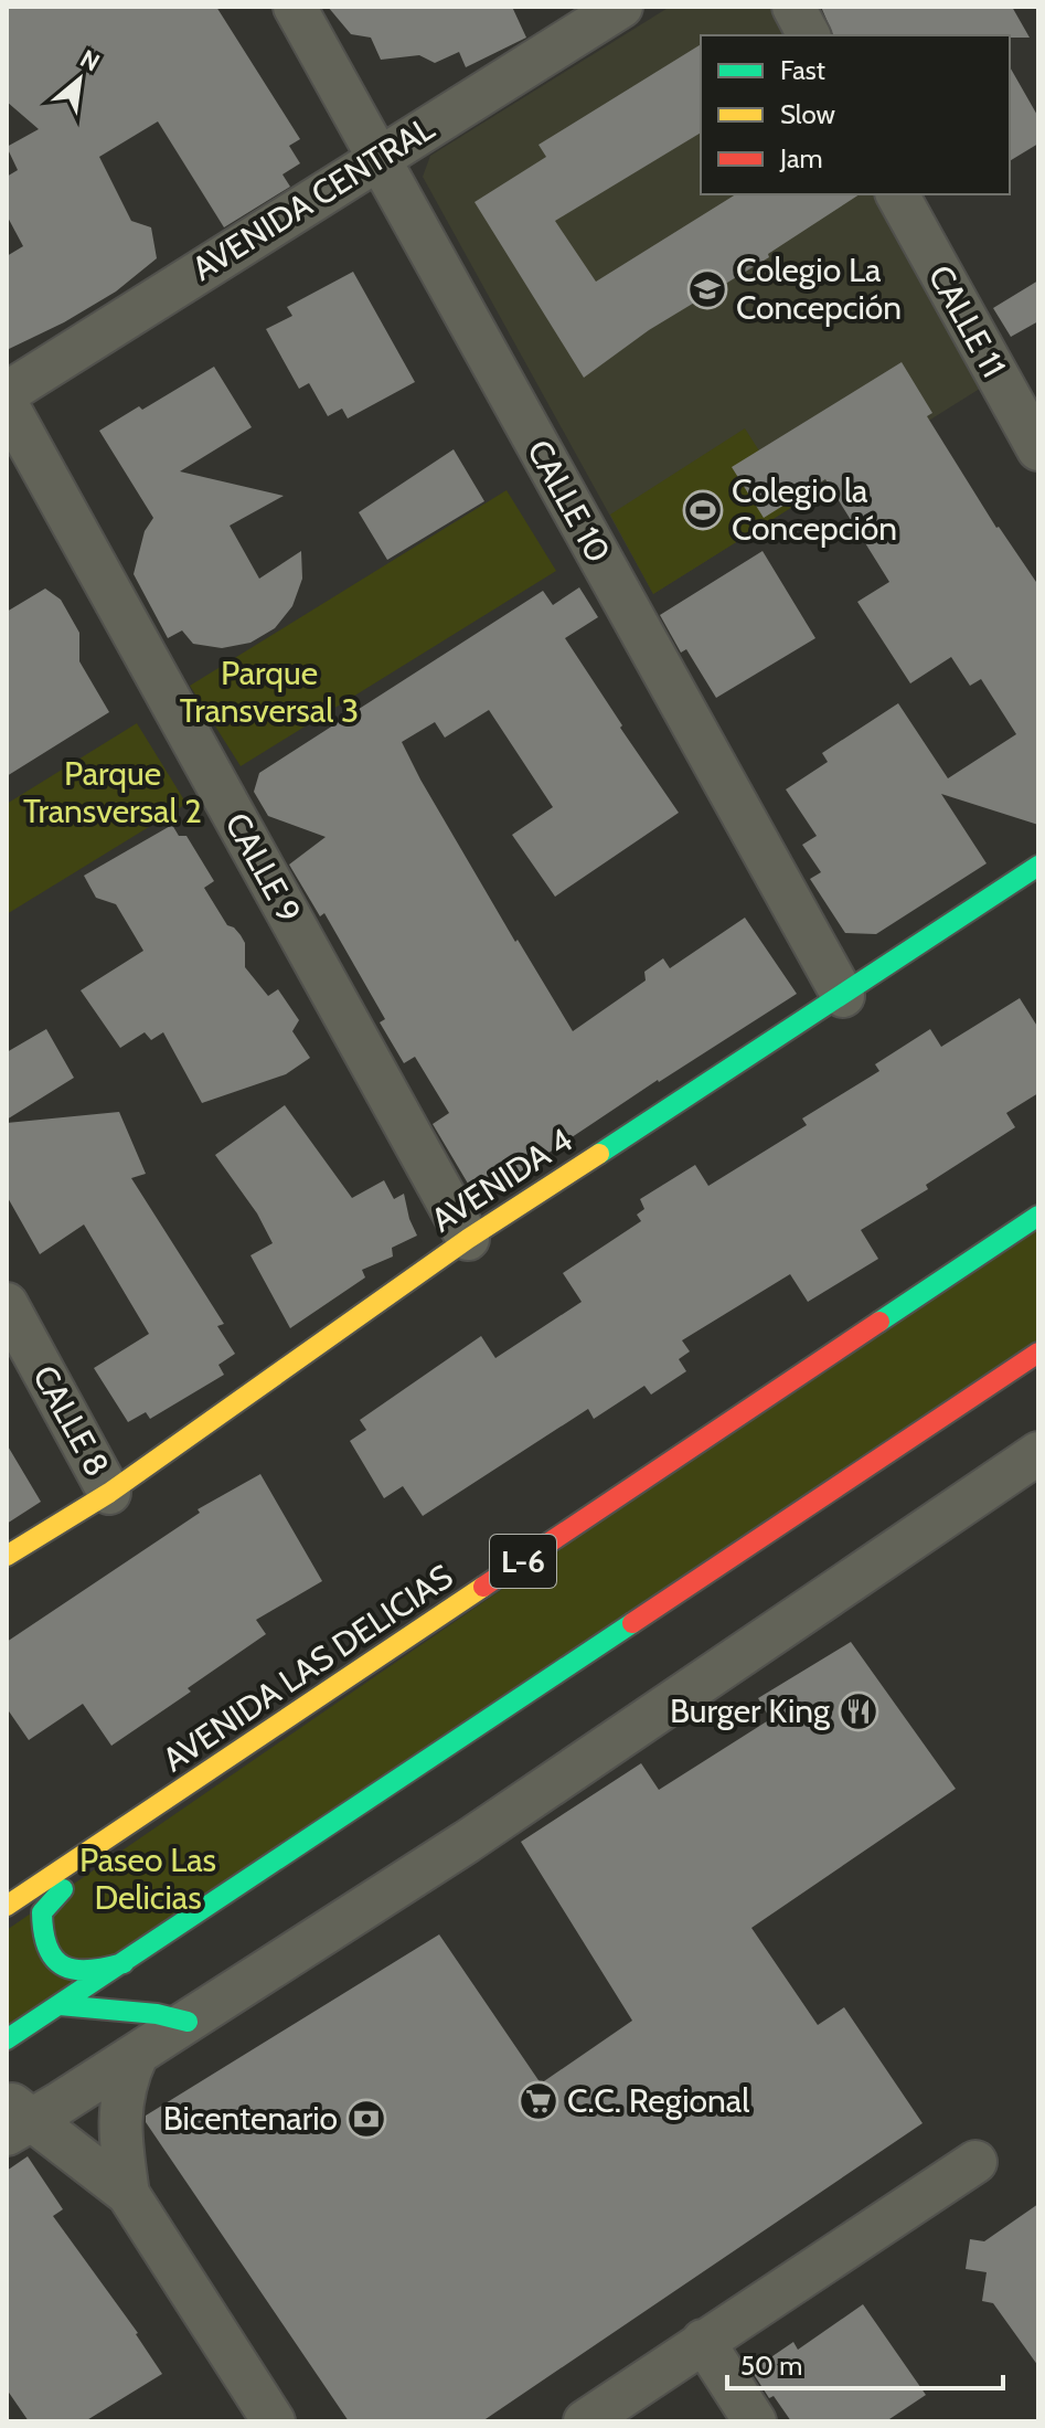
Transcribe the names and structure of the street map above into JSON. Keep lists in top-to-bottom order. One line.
{"streets":{"main road":["AVENIDA 4","L-6","AVENIDA LAS DELICIAS"],"street":["AVENIDA CENTRAL","CALLE 11","CALLE 10","CALLE 9","CALLE 8"]},"crossings":[["AVENIDA CENTRAL","CALLE 10"],["CALLE 10","AVENIDA 4"],["CALLE 9","AVENIDA 4"],["AVENIDA 4","CALLE 8"]],"parks":["Parque Transversal 3","Parque Transversal 2","Paseo Las Delicias"],"places":{"school or university":["Colegio La Concepción"],"sports":["Colegio la Concepción"],"restaurant":["Burger King"],"supermarket":["C.C. Regional"],"bank":["Bicentenario"]},"legend":["Fast","Slow","Jam"],"scale_bar":"50 m","north":"top right"}
